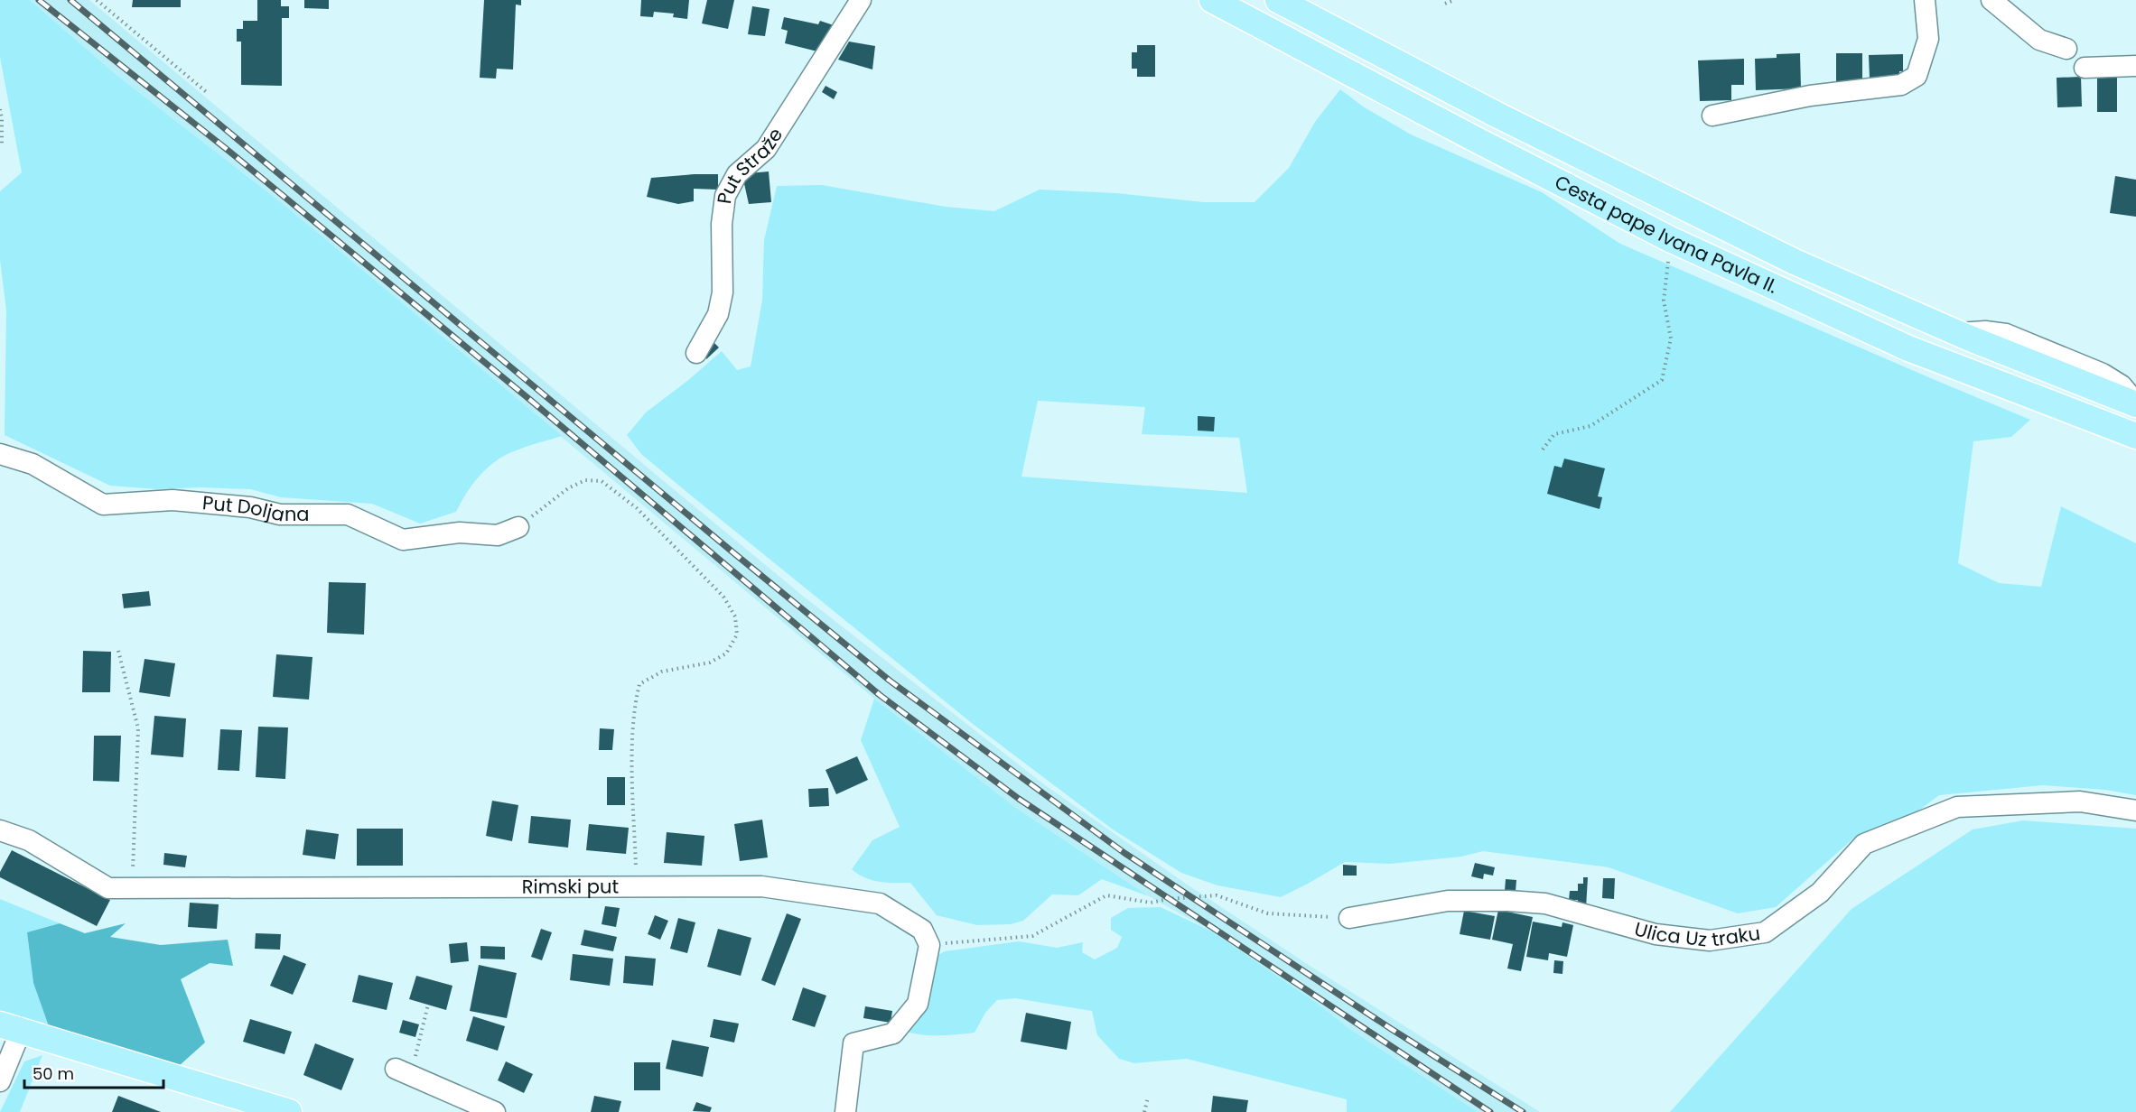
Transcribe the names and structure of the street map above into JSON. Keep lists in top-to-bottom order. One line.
{"streets":{"main road":["Cesta pape Ivana Pavla II."],"street":["Put Straže","Put Doljana","Rimski put","Ulica Uz traku"]},"scale_bar":"50 m"}
